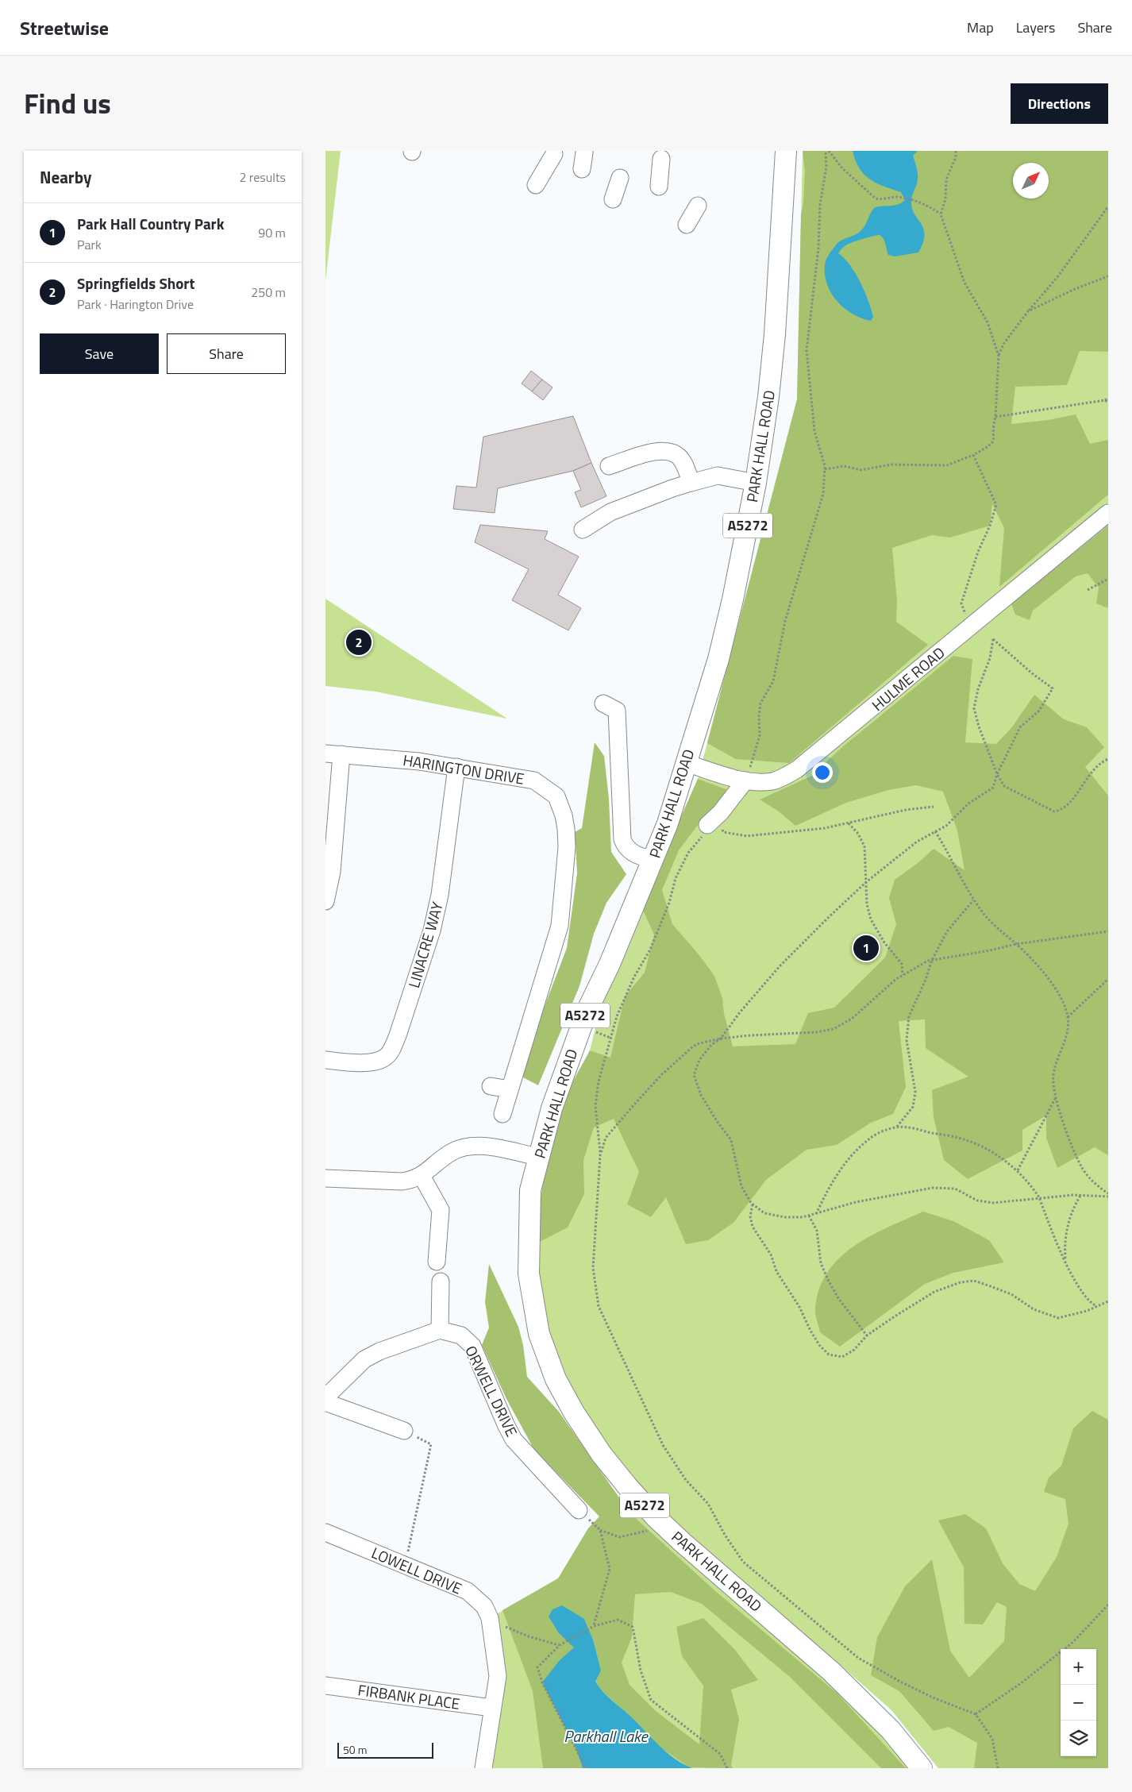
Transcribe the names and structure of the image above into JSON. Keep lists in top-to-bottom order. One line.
{"streets":{"main road":["PARK HALL ROAD","A5272"],"street":["HULME ROAD","HARINGTON DRIVE","LINACRE WAY","ORWELL DRIVE","LOWELL DRIVE","FIRBANK PLACE"]},"crossings":[["PARK HALL ROAD","HULME ROAD"],["HARINGTON DRIVE","LINACRE WAY"],["LOWELL DRIVE","FIRBANK PLACE"]],"water":["Parkhall Lake"],"scale_bar":"50 m","north":"top right","page":{"header":"Streetwise","nav":["Map","Layers","Share"],"title":"Find us","buttons":["Directions",["Save","Share"]],"heading":["Nearby","2 results"],"list":[{"mark":"1","name":"Park Hall Country Park","note":"Park","value":"90 m"},{"mark":"2","name":"Springfields Short","note":"Park · Harington Drive","value":"250 m"}],"pins":["2","1"],"map_buttons":["+","−"],"scale":"50 m"}}
